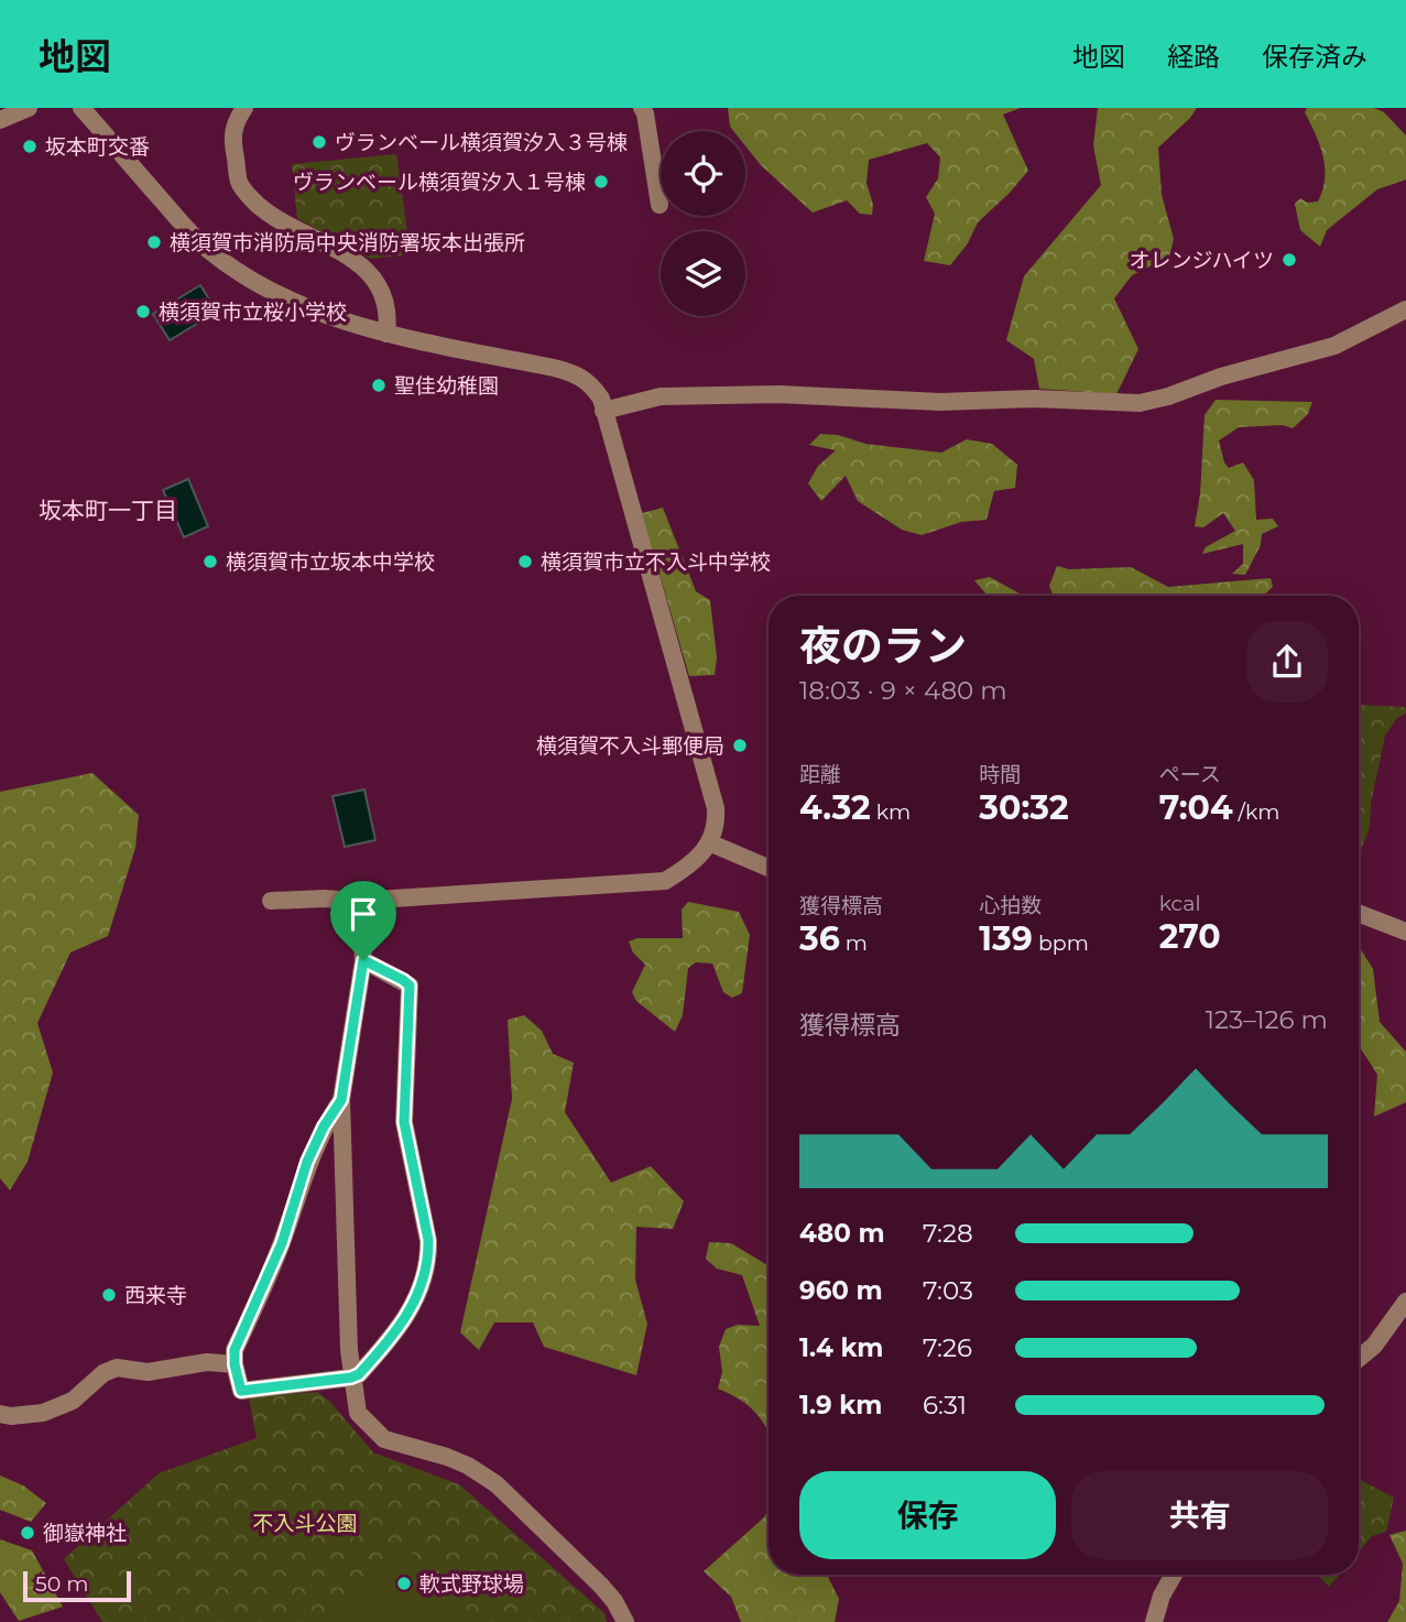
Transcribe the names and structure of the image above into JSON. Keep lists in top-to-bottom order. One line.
{"districts":["坂本町一丁目"],"parks":["不入斗公園"],"places":["ヴランベール横須賀汐入３号棟","坂本町交番","ヴランベール横須賀汐入１号棟","横須賀市消防局中央消防署坂本出張所","オレンジハイツ","横須賀市立桜小学校","聖佳幼稚園","横須賀市立坂本中学校","横須賀市立不入斗中学校","横須賀不入斗郵便局","西来寺","御嶽神社","軟式野球場"],"scale_bar":"50 m","page":{"header":"地図","nav":["地図","経路","保存済み"],"heading":["夜のラン","18:03 · 9 × 480 m"],"stats":[["距離","4.32 km"],["時間","30:32"],["ペース","7:04 /km"],["獲得標高","36 m"],["心拍数","139 bpm"],["kcal","270"]],"chart":["獲得標高","123–126 m"],"list":[{"name":"480 m","note":"7:28"},{"name":"960 m","note":"7:03"},{"name":"1.4 km","note":"7:26"},{"name":"1.9 km","note":"6:31"}],"buttons":["保存","共有"],"scale":"50 m"}}
